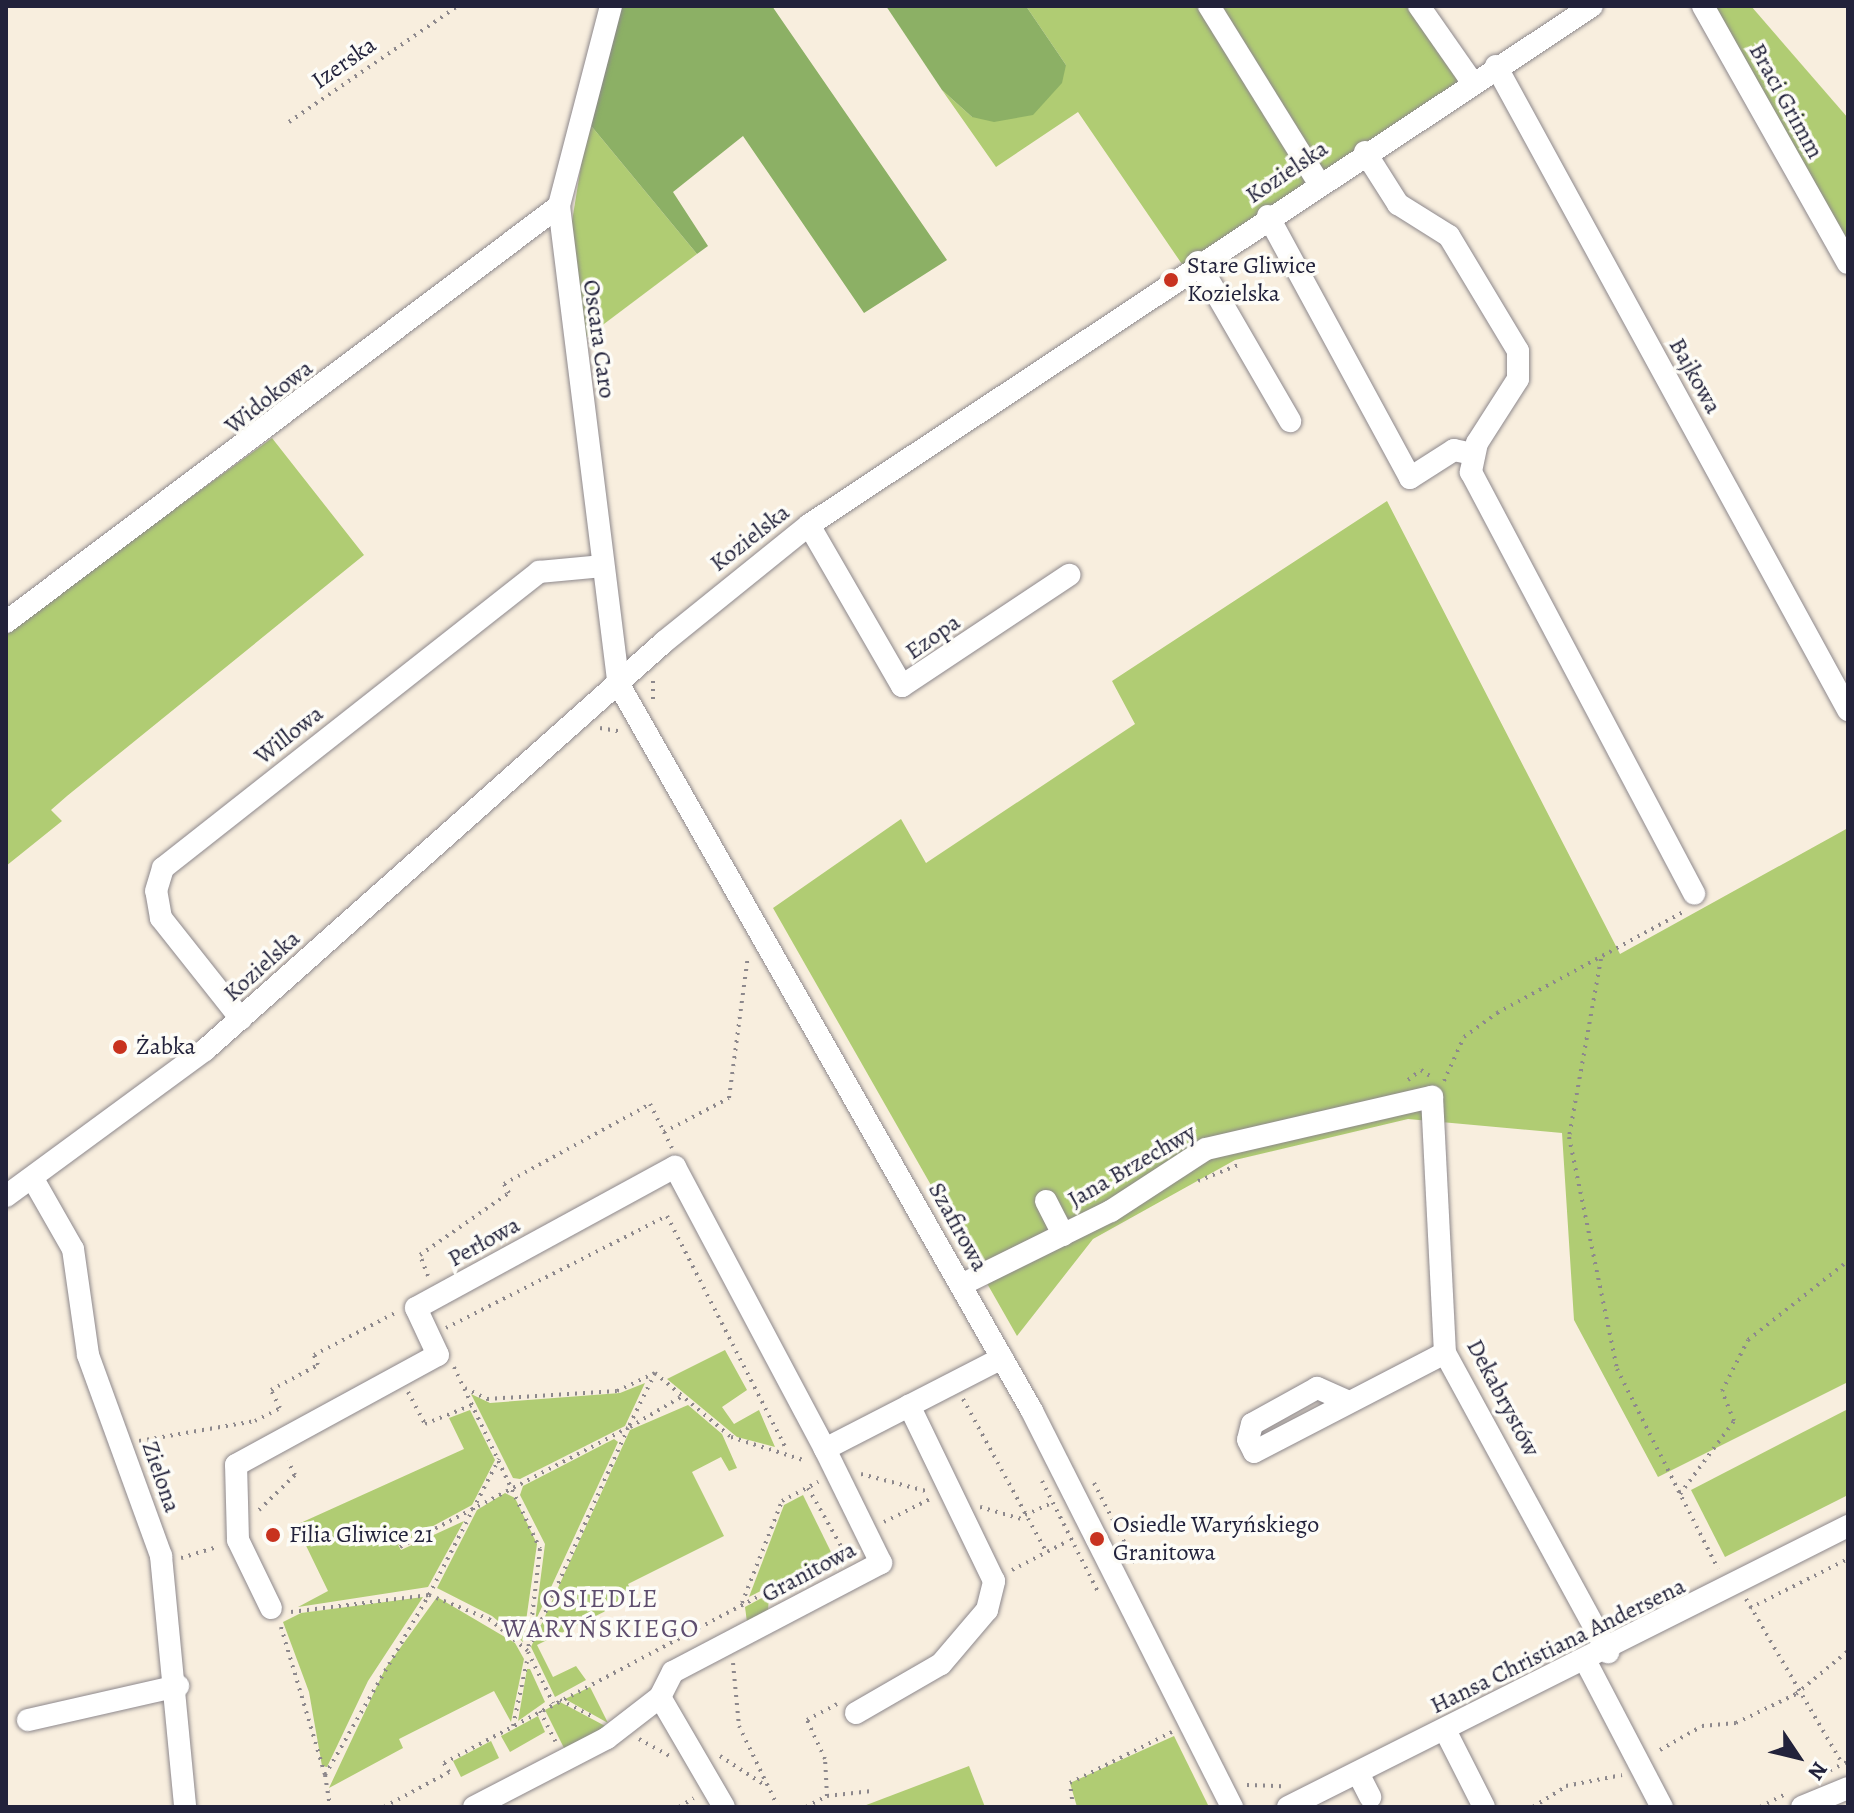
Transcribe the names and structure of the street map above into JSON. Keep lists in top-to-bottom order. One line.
{"streets":{"street":["Braci Grimm","Kozielska","Oscara Caro","Bajkowa","Widokowa","Ezopa","Willowa","Jana Brzechwy","Szafirowa","Perłowa","Dekabrystów","Zielona","Granitowa","Hansa Christiana Andersena"],"path":["Izerska"]},"crossings":[["Kozielska","Oscara Caro"],["Kozielska","Bajkowa"],["Kozielska","Ezopa"],["Kozielska","Willowa"],["Kozielska","Szafirowa"],["Kozielska","Zielona"],["Oscara Caro","Widokowa"],["Oscara Caro","Willowa"],["Oscara Caro","Szafirowa"],["Jana Brzechwy","Szafirowa"],["Jana Brzechwy","Dekabrystów"],["Dekabrystów","Hansa Christiana Andersena"]],"districts":["OSIEDLE WARYŃSKIEGO"],"places":["Stare Gliwice Kozielska","Żabka","Filia Gliwice 21","Osiedle Waryńskiego Granitowa"],"north":"bottom right"}
